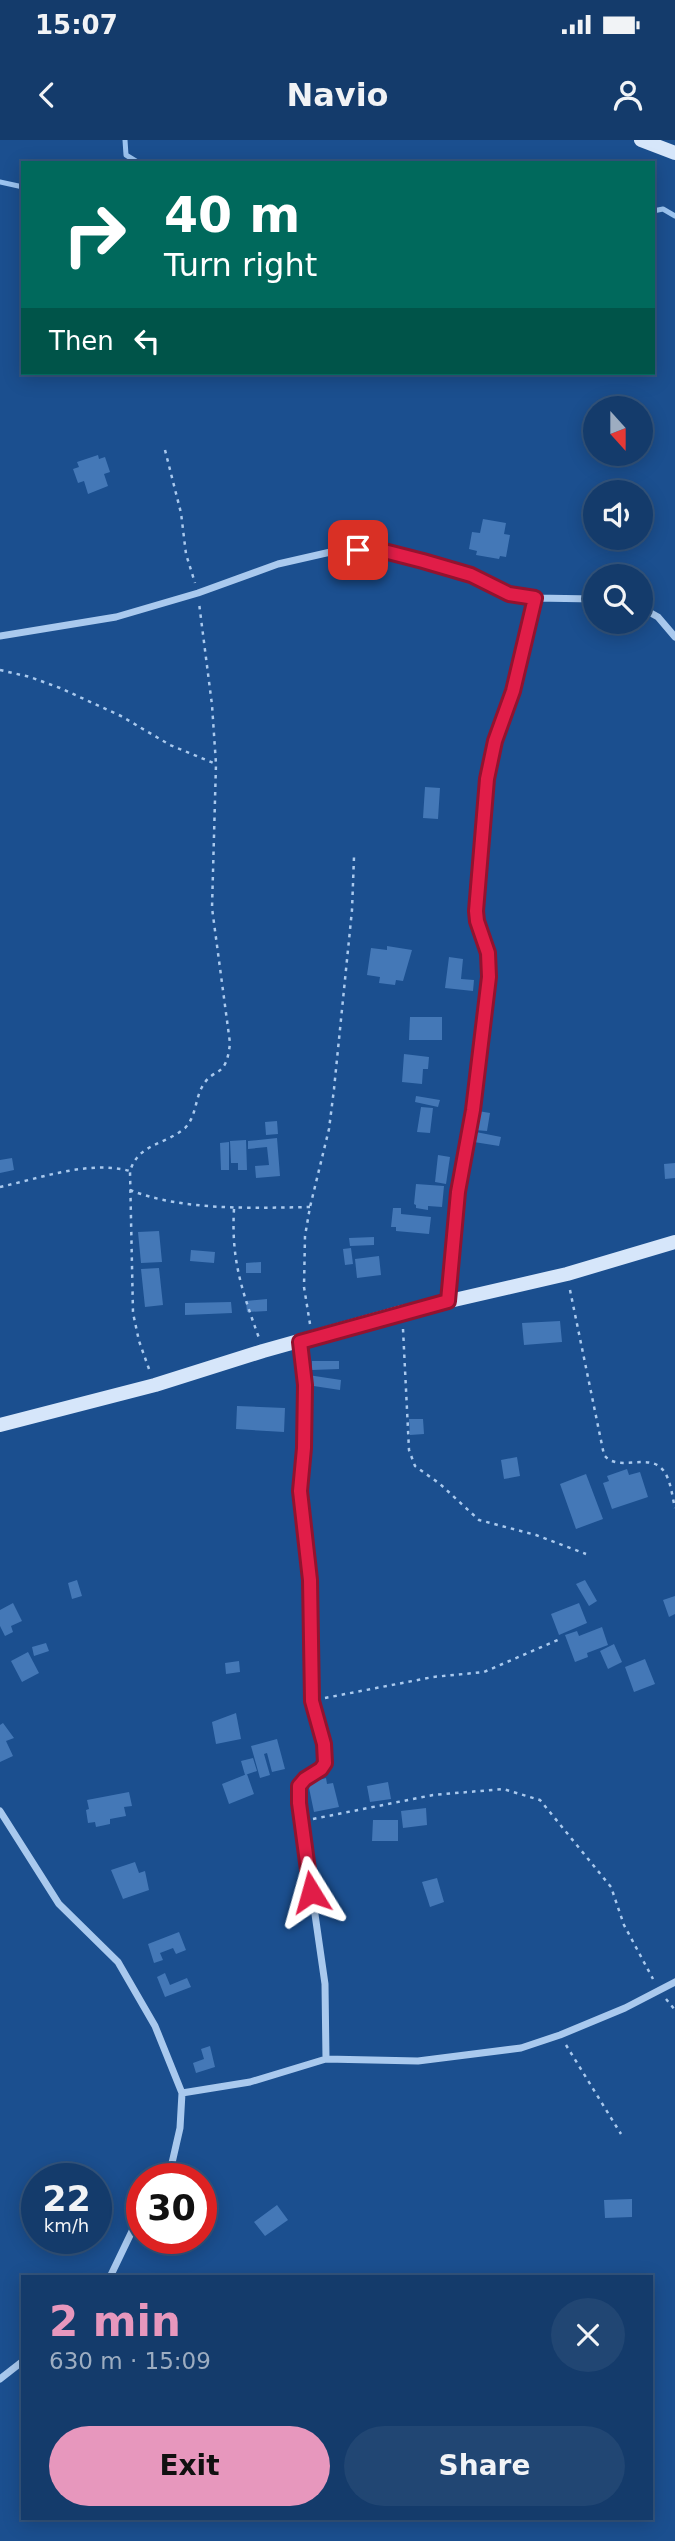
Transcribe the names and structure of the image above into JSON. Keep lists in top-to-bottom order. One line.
{"north":"bottom","page":{"status":"15:07","header":"Navio","turn":["40 m","Turn right"],"then":"Then","speed":"22 km/h","limit":"30","heading":["2 min","630 m · 15:09"],"buttons":["Exit","Share"]}}
